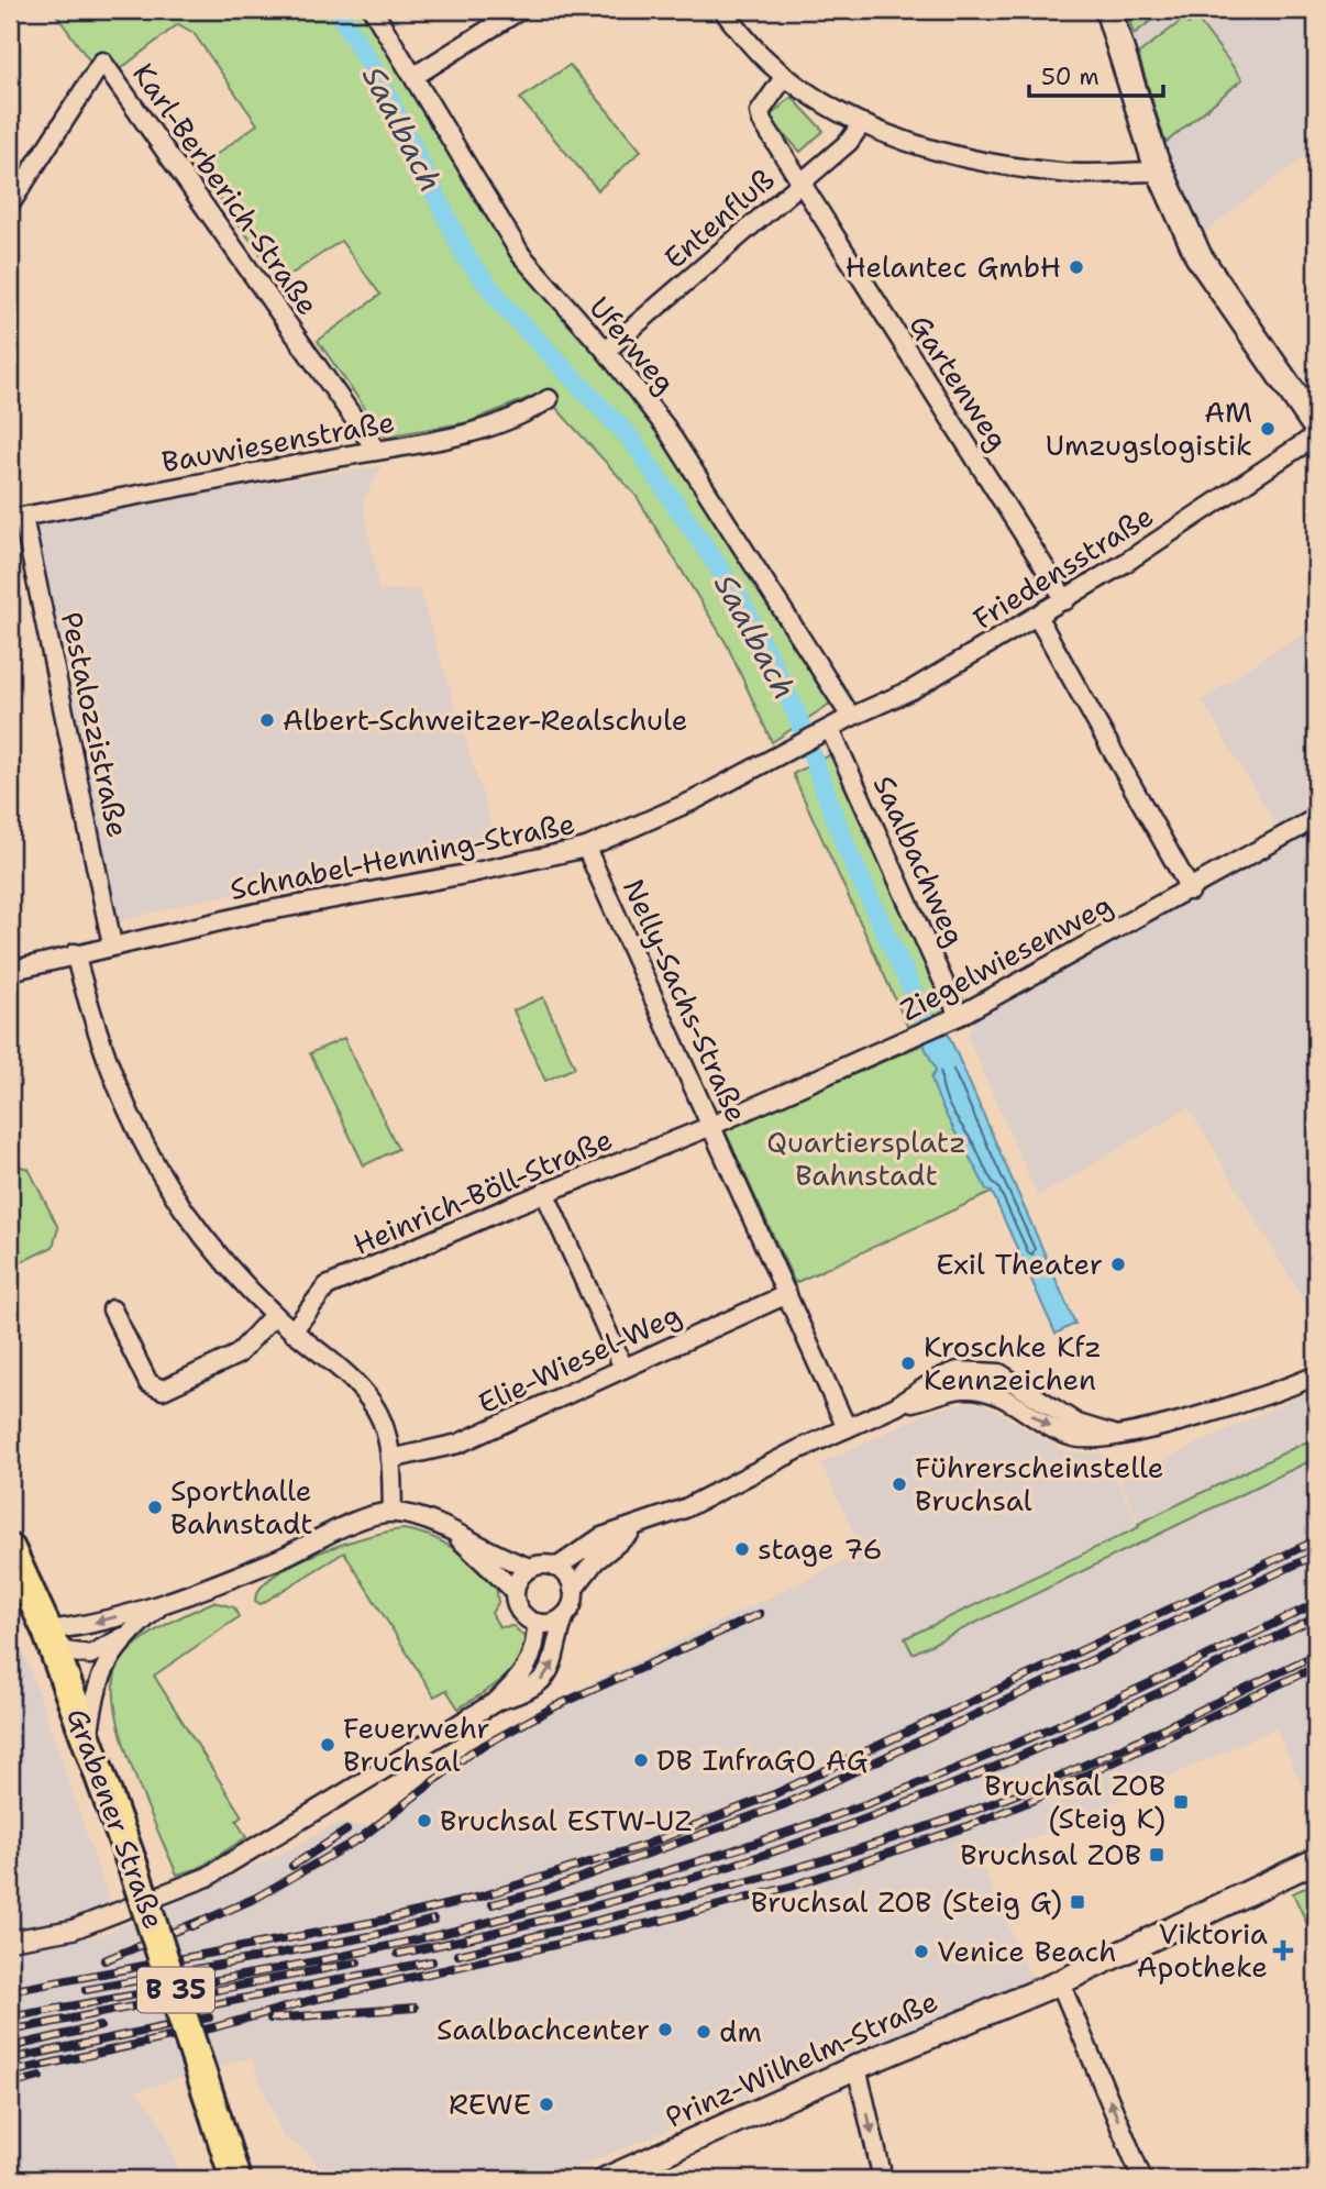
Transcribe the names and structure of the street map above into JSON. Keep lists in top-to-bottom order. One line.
{"streets":{"main road":["Grabener Straße","B 35"],"street":["Karl-Berberich-Straße","Entenfluß","Uferweg","Gartenweg","Bauwiesenstraße","Friedensstraße","Pestalozzistraße","Schnabel-Henning-Straße","Saalbachweg","Ziegelwiesenweg","Nelly-Sachs-Straße","Heinrich-Böll-Straße","Elie-Wiesel-Weg","Prinz-Wilhelm-Straße"]},"crossings":[["Karl-Berberich-Straße","Bauwiesenstraße"],["Entenfluß","Uferweg"],["Entenfluß","Gartenweg"],["Uferweg","Friedensstraße"],["Gartenweg","Friedensstraße"],["Bauwiesenstraße","Pestalozzistraße"],["Friedensstraße","Schnabel-Henning-Straße"],["Friedensstraße","Saalbachweg"],["Pestalozzistraße","Schnabel-Henning-Straße"],["Schnabel-Henning-Straße","Saalbachweg"],["Schnabel-Henning-Straße","Nelly-Sachs-Straße"],["Saalbachweg","Ziegelwiesenweg"],["Ziegelwiesenweg","Nelly-Sachs-Straße"],["Ziegelwiesenweg","Heinrich-Böll-Straße"],["Nelly-Sachs-Straße","Heinrich-Böll-Straße"],["Nelly-Sachs-Straße","Elie-Wiesel-Weg"]],"water":["Saalbach"],"parks":["Quartiersplatz Bahnstadt"],"places":{"other":["Helantec GmbH","AM Umzugslogistik","Albert-Schweitzer-Realschule","Exil Theater","Kroschke Kfz Kennzeichen","Führerscheinstelle Bruchsal","Sporthalle Bahnstadt","stage 76","Feuerwehr Bruchsal","DB InfraGO AG","Bruchsal ESTW-UZ","Venice Beach","Saalbachcenter","dm","REWE"],"transit":["Bruchsal ZOB (Steig K)","Bruchsal ZOB","Bruchsal ZOB (Steig G)"],"health":["Viktoria Apotheke"]},"scale_bar":"50 m"}
